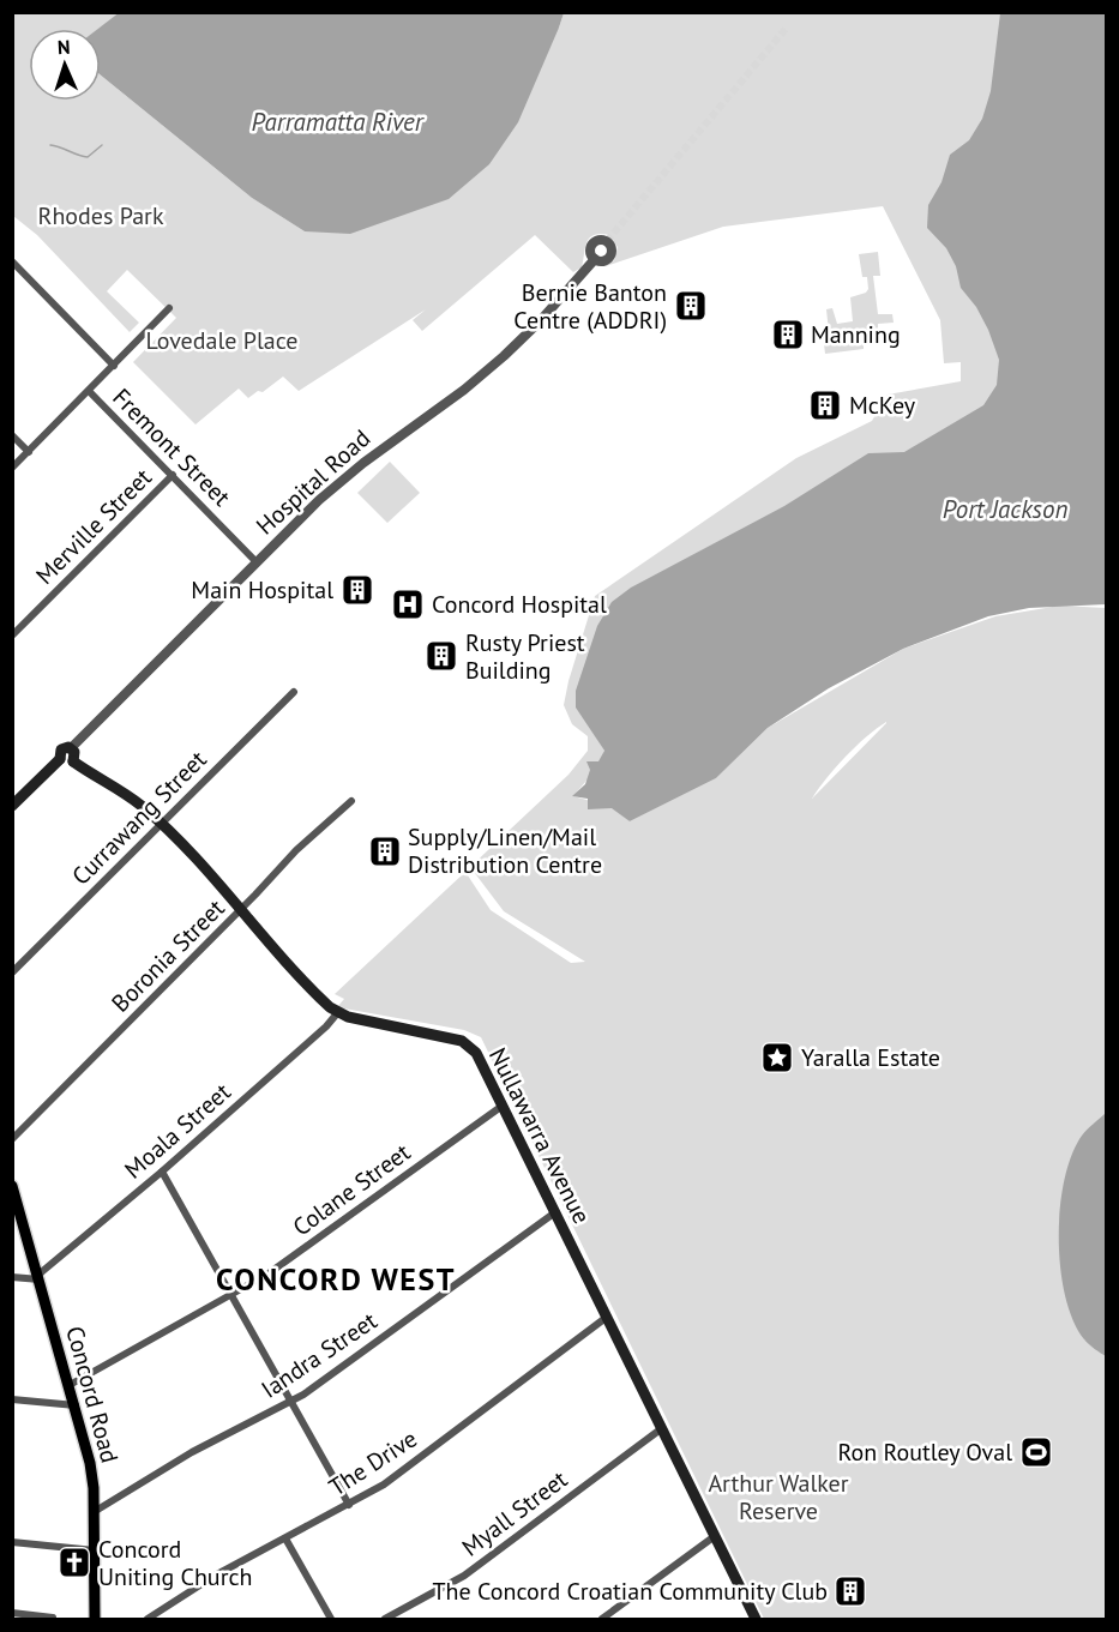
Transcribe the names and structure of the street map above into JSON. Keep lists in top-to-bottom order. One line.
{"streets":{"main road":["Nullawarra Avenue","Concord Road"],"street":["Fremont Street","Hospital Road","Merville Street","Currawang Street","Boronia Street","Moala Street","Colane Street","Iandra Street","The Drive","Myall Street"]},"crossings":[["Fremont Street","Hospital Road"],["Fremont Street","Merville Street"],["Hospital Road","Nullawarra Avenue"],["Currawang Street","Nullawarra Avenue"],["Boronia Street","Nullawarra Avenue"],["Moala Street","Nullawarra Avenue"],["Moala Street","Concord Road"],["Nullawarra Avenue","Colane Street"],["Nullawarra Avenue","Iandra Street"],["Nullawarra Avenue","The Drive"],["Nullawarra Avenue","Myall Street"],["Colane Street","Concord Road"],["Iandra Street","Concord Road"]],"districts":["CONCORD WEST"],"water":["Parramatta River","Port Jackson"],"parks":["Rhodes Park","Lovedale Place","Arthur Walker Reserve"],"places":{"building":["Bernie Banton Centre (ADDRI)","Manning","McKey","Main Hospital","Rusty Priest Building","Supply/Linen/Mail Distribution Centre","The Concord Croatian Community Club"],"hospital":["Concord Hospital"],"place":["Yaralla Estate"],"sports":["Ron Routley Oval"],"church":["Concord Uniting Church"]},"north":"top"}
